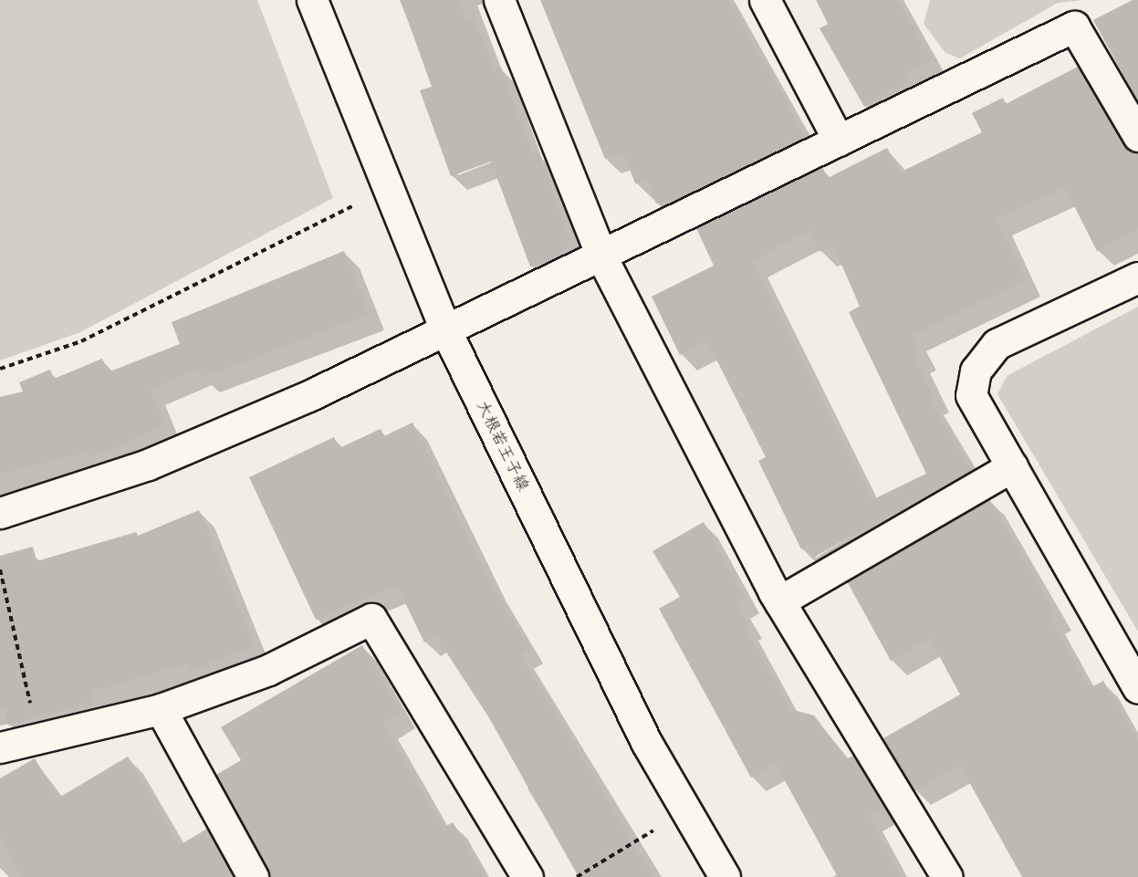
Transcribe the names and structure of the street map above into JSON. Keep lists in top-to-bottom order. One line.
{"streets":{"street":["大根若王子線"]}}
